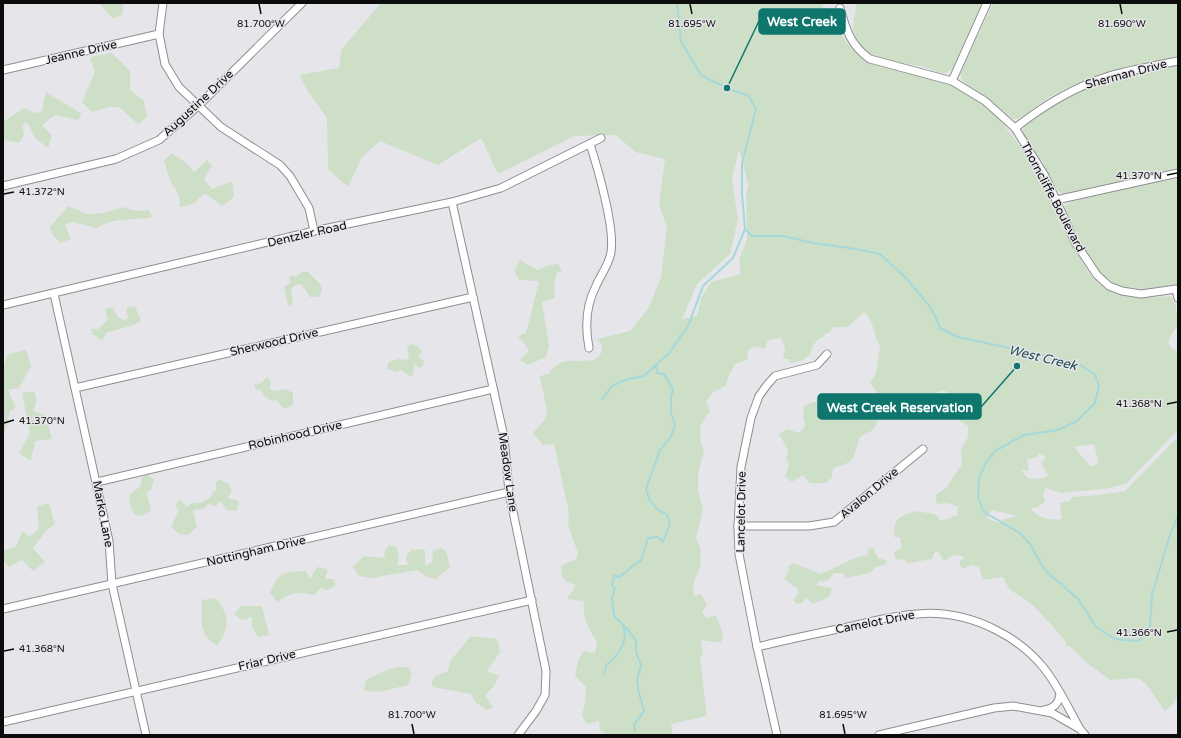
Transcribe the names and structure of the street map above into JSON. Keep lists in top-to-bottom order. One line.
{"streets":{"street":["Jeanne Drive","Sherman Drive","Augustine Drive","Thorncliffe Boulevard","Dentzler Road","Sherwood Drive","Robinhood Drive","Meadow Lane","Avalon Drive","Lancelot Drive","Marko Lane","Nottingham Drive","Camelot Drive","Friar Drive"]},"crossings":[["Sherman Drive","Thorncliffe Boulevard"],["Dentzler Road","Meadow Lane"],["Dentzler Road","Marko Lane"],["Sherwood Drive","Meadow Lane"],["Sherwood Drive","Marko Lane"],["Robinhood Drive","Meadow Lane"],["Robinhood Drive","Marko Lane"],["Meadow Lane","Nottingham Drive"],["Meadow Lane","Friar Drive"],["Avalon Drive","Lancelot Drive"],["Lancelot Drive","Camelot Drive"],["Marko Lane","Nottingham Drive"],["Marko Lane","Friar Drive"]],"water":["West Creek"],"places":["West Creek","West Creek Reservation"],"coordinates":["81.700°W","81.695°W","81.690°W","41.370°N","41.372°N","41.368°N","41.366°N"]}
